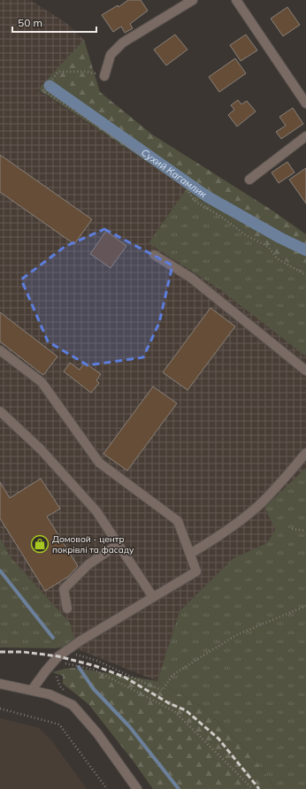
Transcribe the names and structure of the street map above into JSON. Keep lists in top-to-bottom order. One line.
{"water":["Сухий Кагамлик"],"places":{"shop":["Домовой - центр покрівлі та фасаду"]},"scale_bar":"50 m"}
